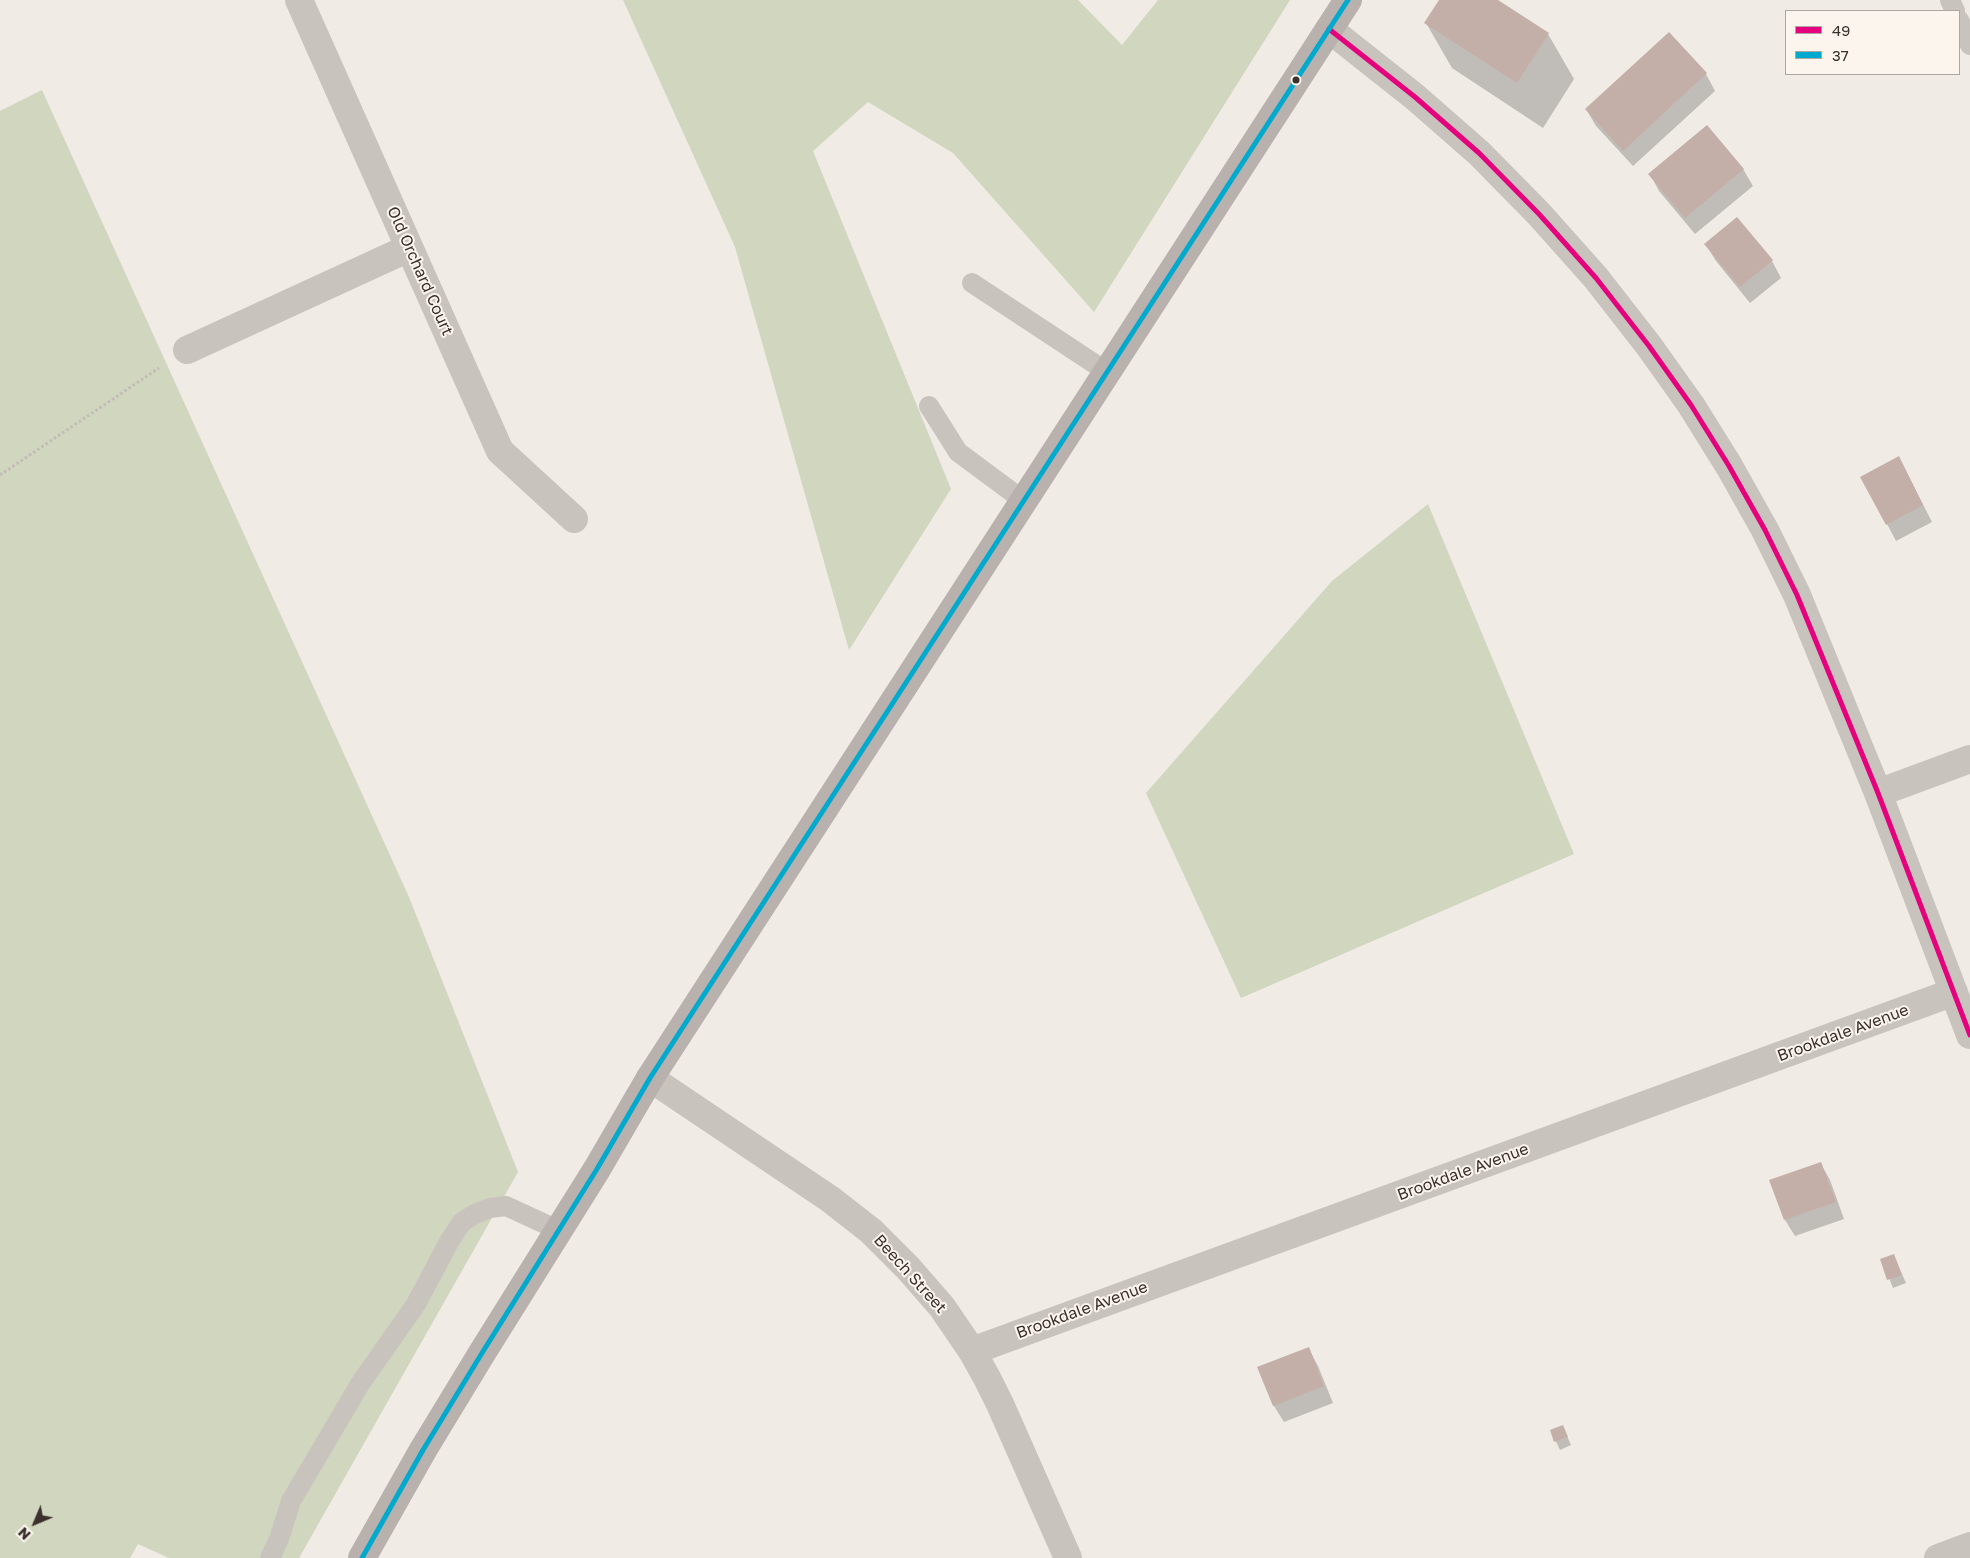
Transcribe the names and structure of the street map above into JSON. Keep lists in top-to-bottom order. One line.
{"streets":{"street":["Old Orchard Court","Brookdale Avenue","Beech Street"]},"crossings":[["Brookdale Avenue","Beech Street"]],"lines":["transit line 37","transit line 49"],"legend":["49","37"],"north":"bottom left"}
